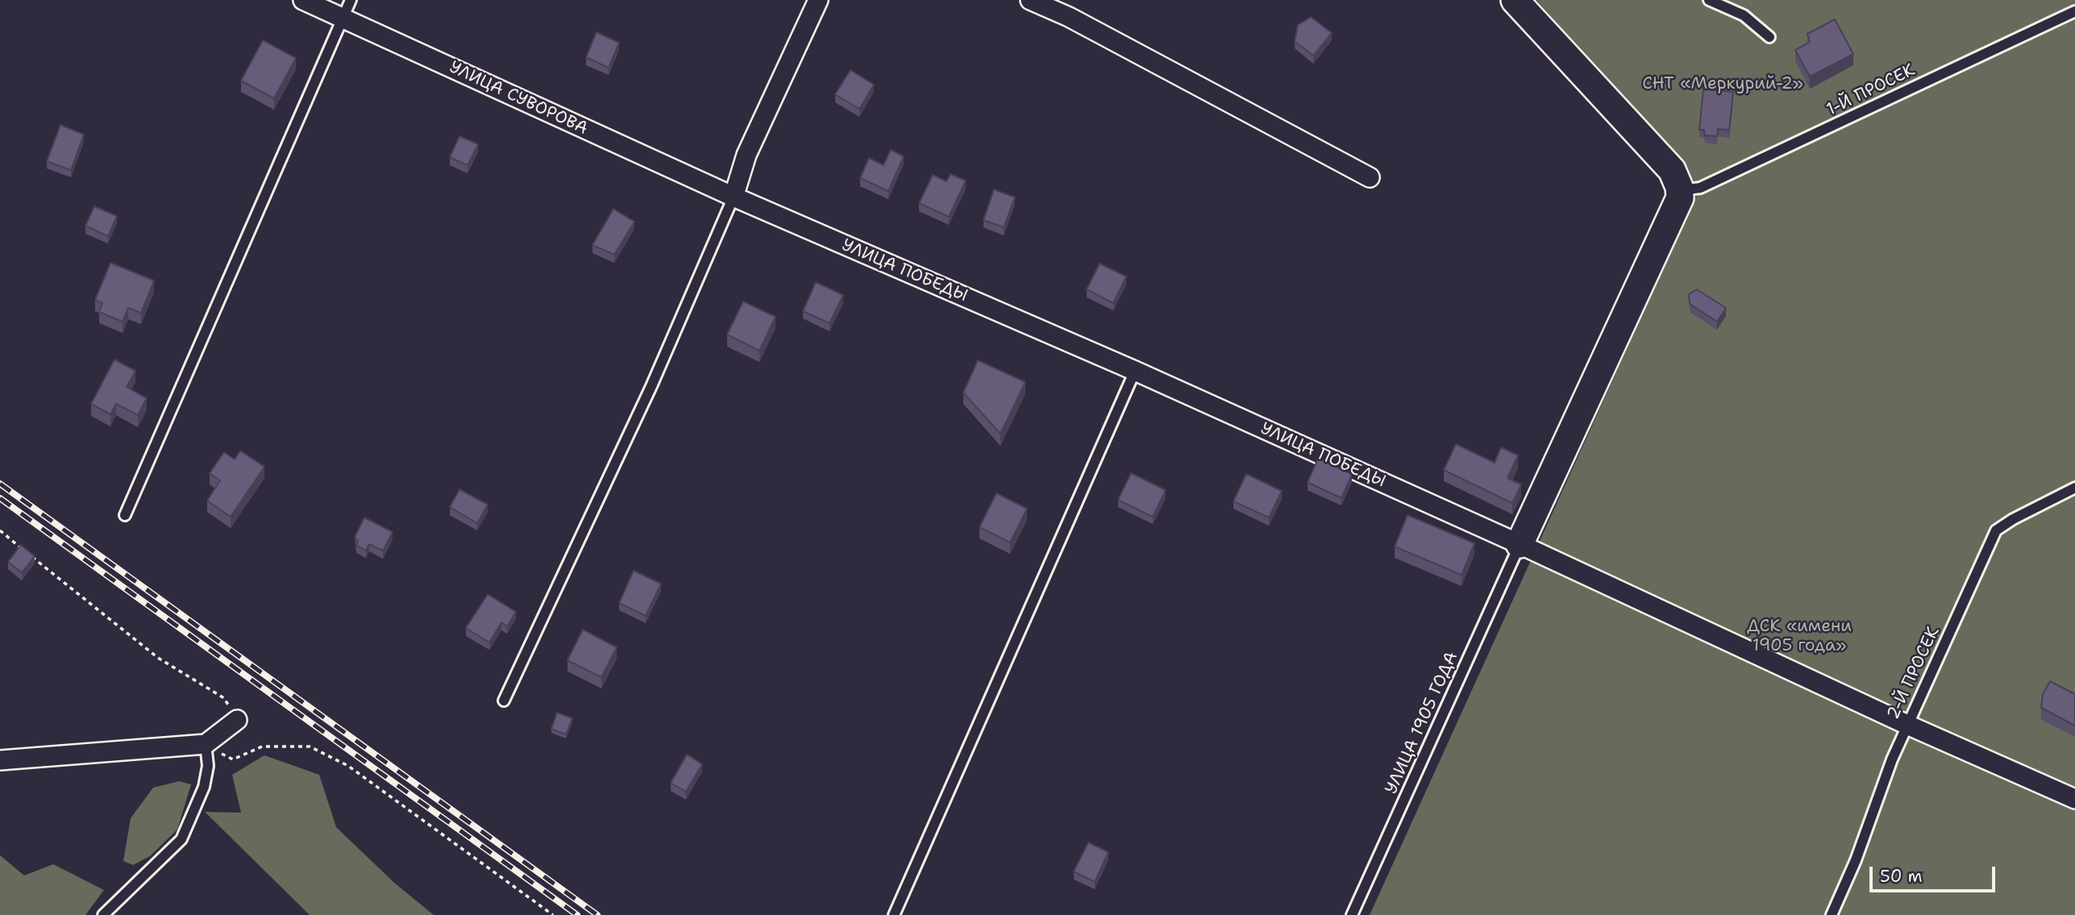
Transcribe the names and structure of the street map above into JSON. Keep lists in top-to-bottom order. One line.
{"streets":{"street":["УЛИЦА СУВОРОВА","УЛИЦА ПОБЕДЫ"],"lane":["1-Й ПРОСЕК","2-Й ПРОСЕК","УЛИЦА 1905 ГОДА"]},"crossings":[["УЛИЦА СУВОРОВА","УЛИЦА ПОБЕДЫ"],["УЛИЦА ПОБЕДЫ","2-Й ПРОСЕК"],["УЛИЦА ПОБЕДЫ","УЛИЦА 1905 ГОДА"]],"parks":["СНТ «Меркурий-2»","ДСК «имени 1905 года»"],"scale_bar":"50 m"}
